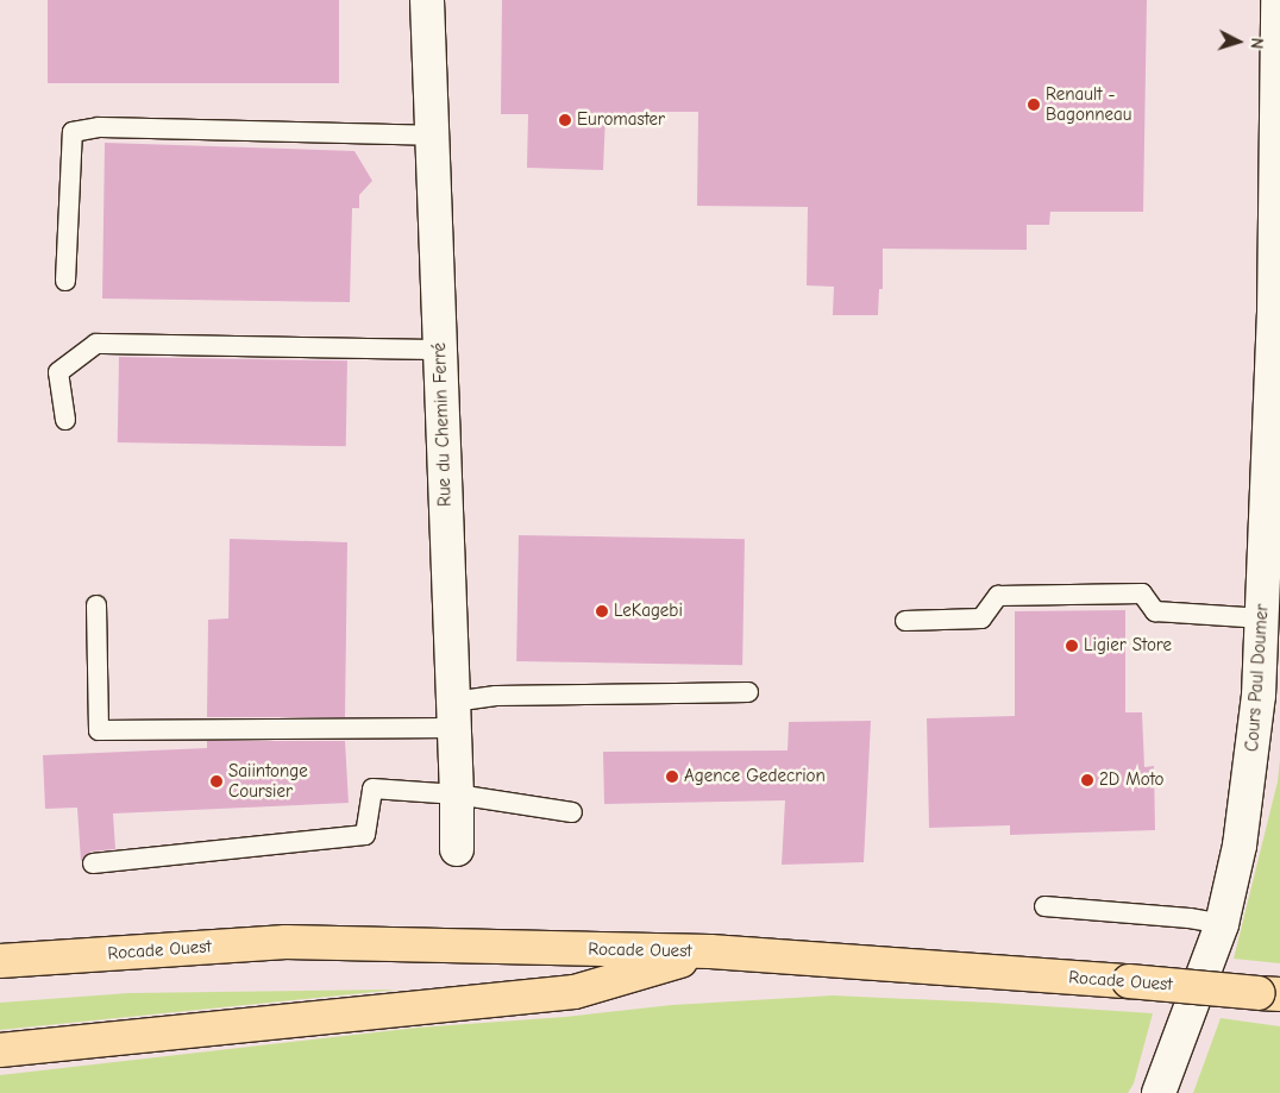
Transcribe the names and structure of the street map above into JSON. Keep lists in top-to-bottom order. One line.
{"streets":{"main road":["Rocade Ouest"],"street":["Rue du Chemin Ferré","Cours Paul Doumer"]},"places":["Renault - Bagonneau","Euromaster","LeKagebi","Ligier Store","Agence Gedecrion","2D Moto","Saiintonge Coursier"],"north":"right"}
